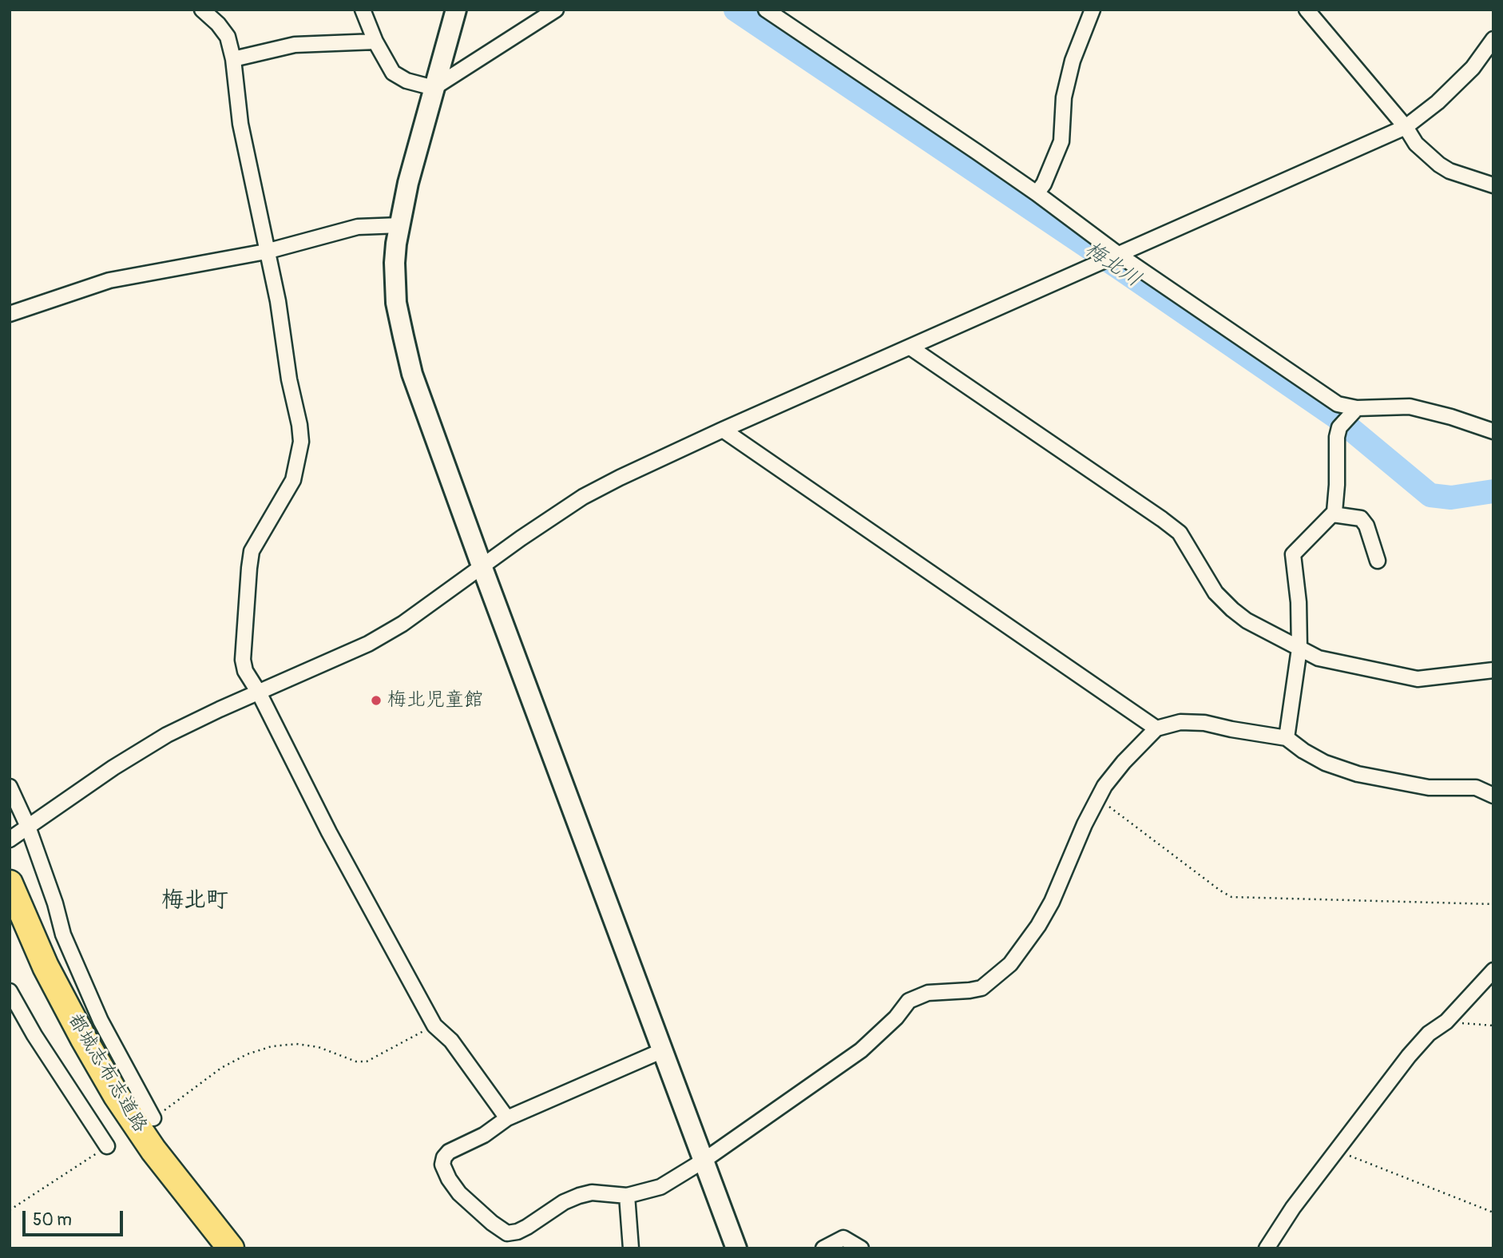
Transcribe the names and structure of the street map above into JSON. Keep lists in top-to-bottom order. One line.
{"streets":{"highway":["都城志布志道路"]},"districts":["梅北町"],"water":["梅北川"],"places":["梅北児童館"],"scale_bar":"50 m"}
